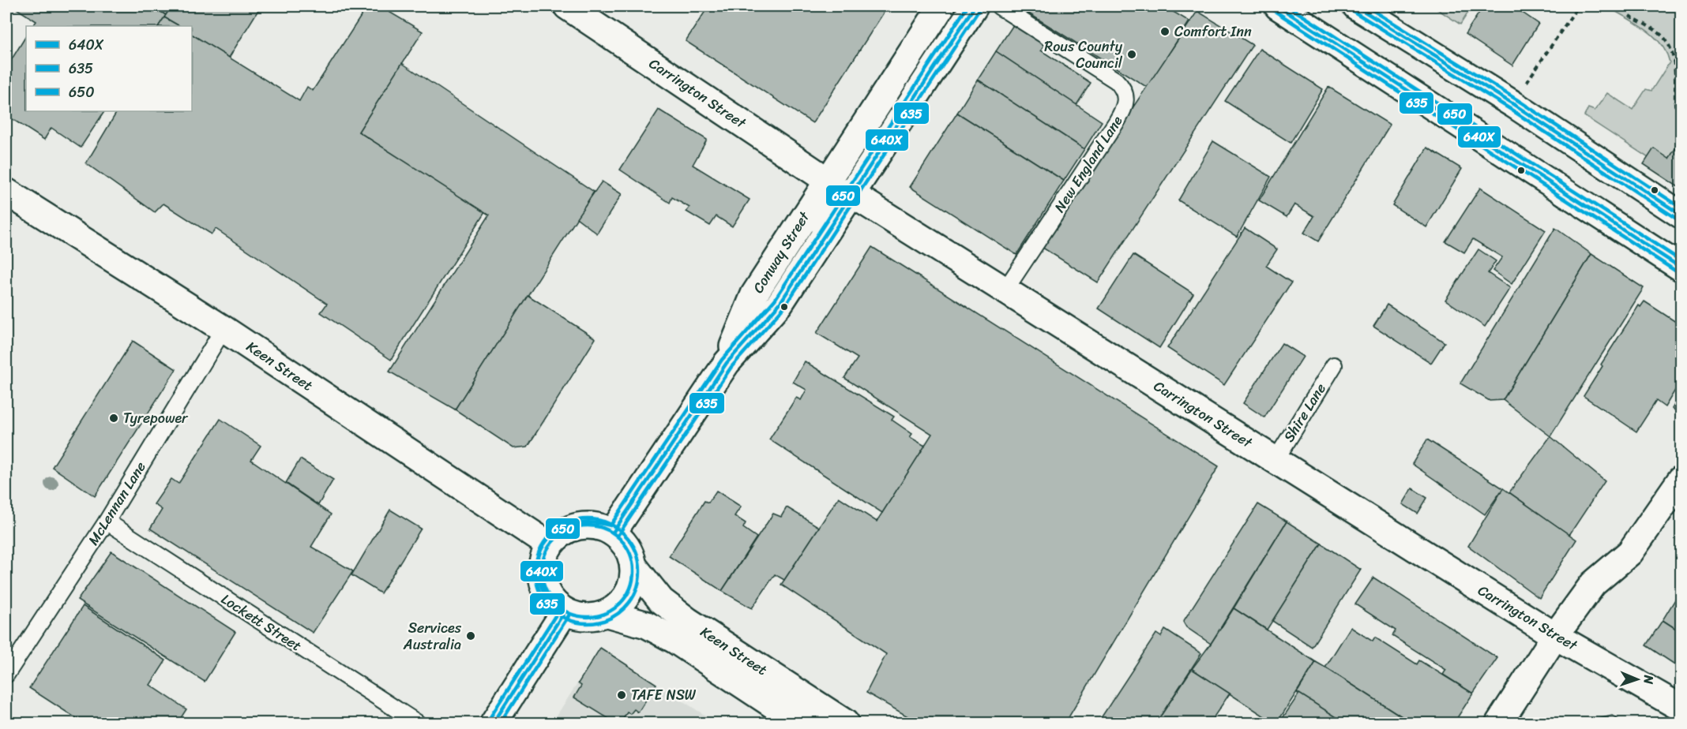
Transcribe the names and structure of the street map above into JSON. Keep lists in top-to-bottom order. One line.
{"streets":{"street":["Carrington Street","Conway Street","Keen Street"],"lane":["New England Lane","Shire Lane","McLennan Lane","Lockett Street"]},"crossings":[["Carrington Street","New England Lane"],["Carrington Street","Conway Street"],["Carrington Street","Shire Lane"],["Conway Street","Keen Street"],["Keen Street","McLennan Lane"],["McLennan Lane","Lockett Street"]],"places":["Comfort Inn","Rous County Council","Tyrepower","Services Australia","TAFE NSW"],"lines":["transit line 640X","transit line 650","transit line 635"],"legend":["640X","635","650"],"north":"right"}
